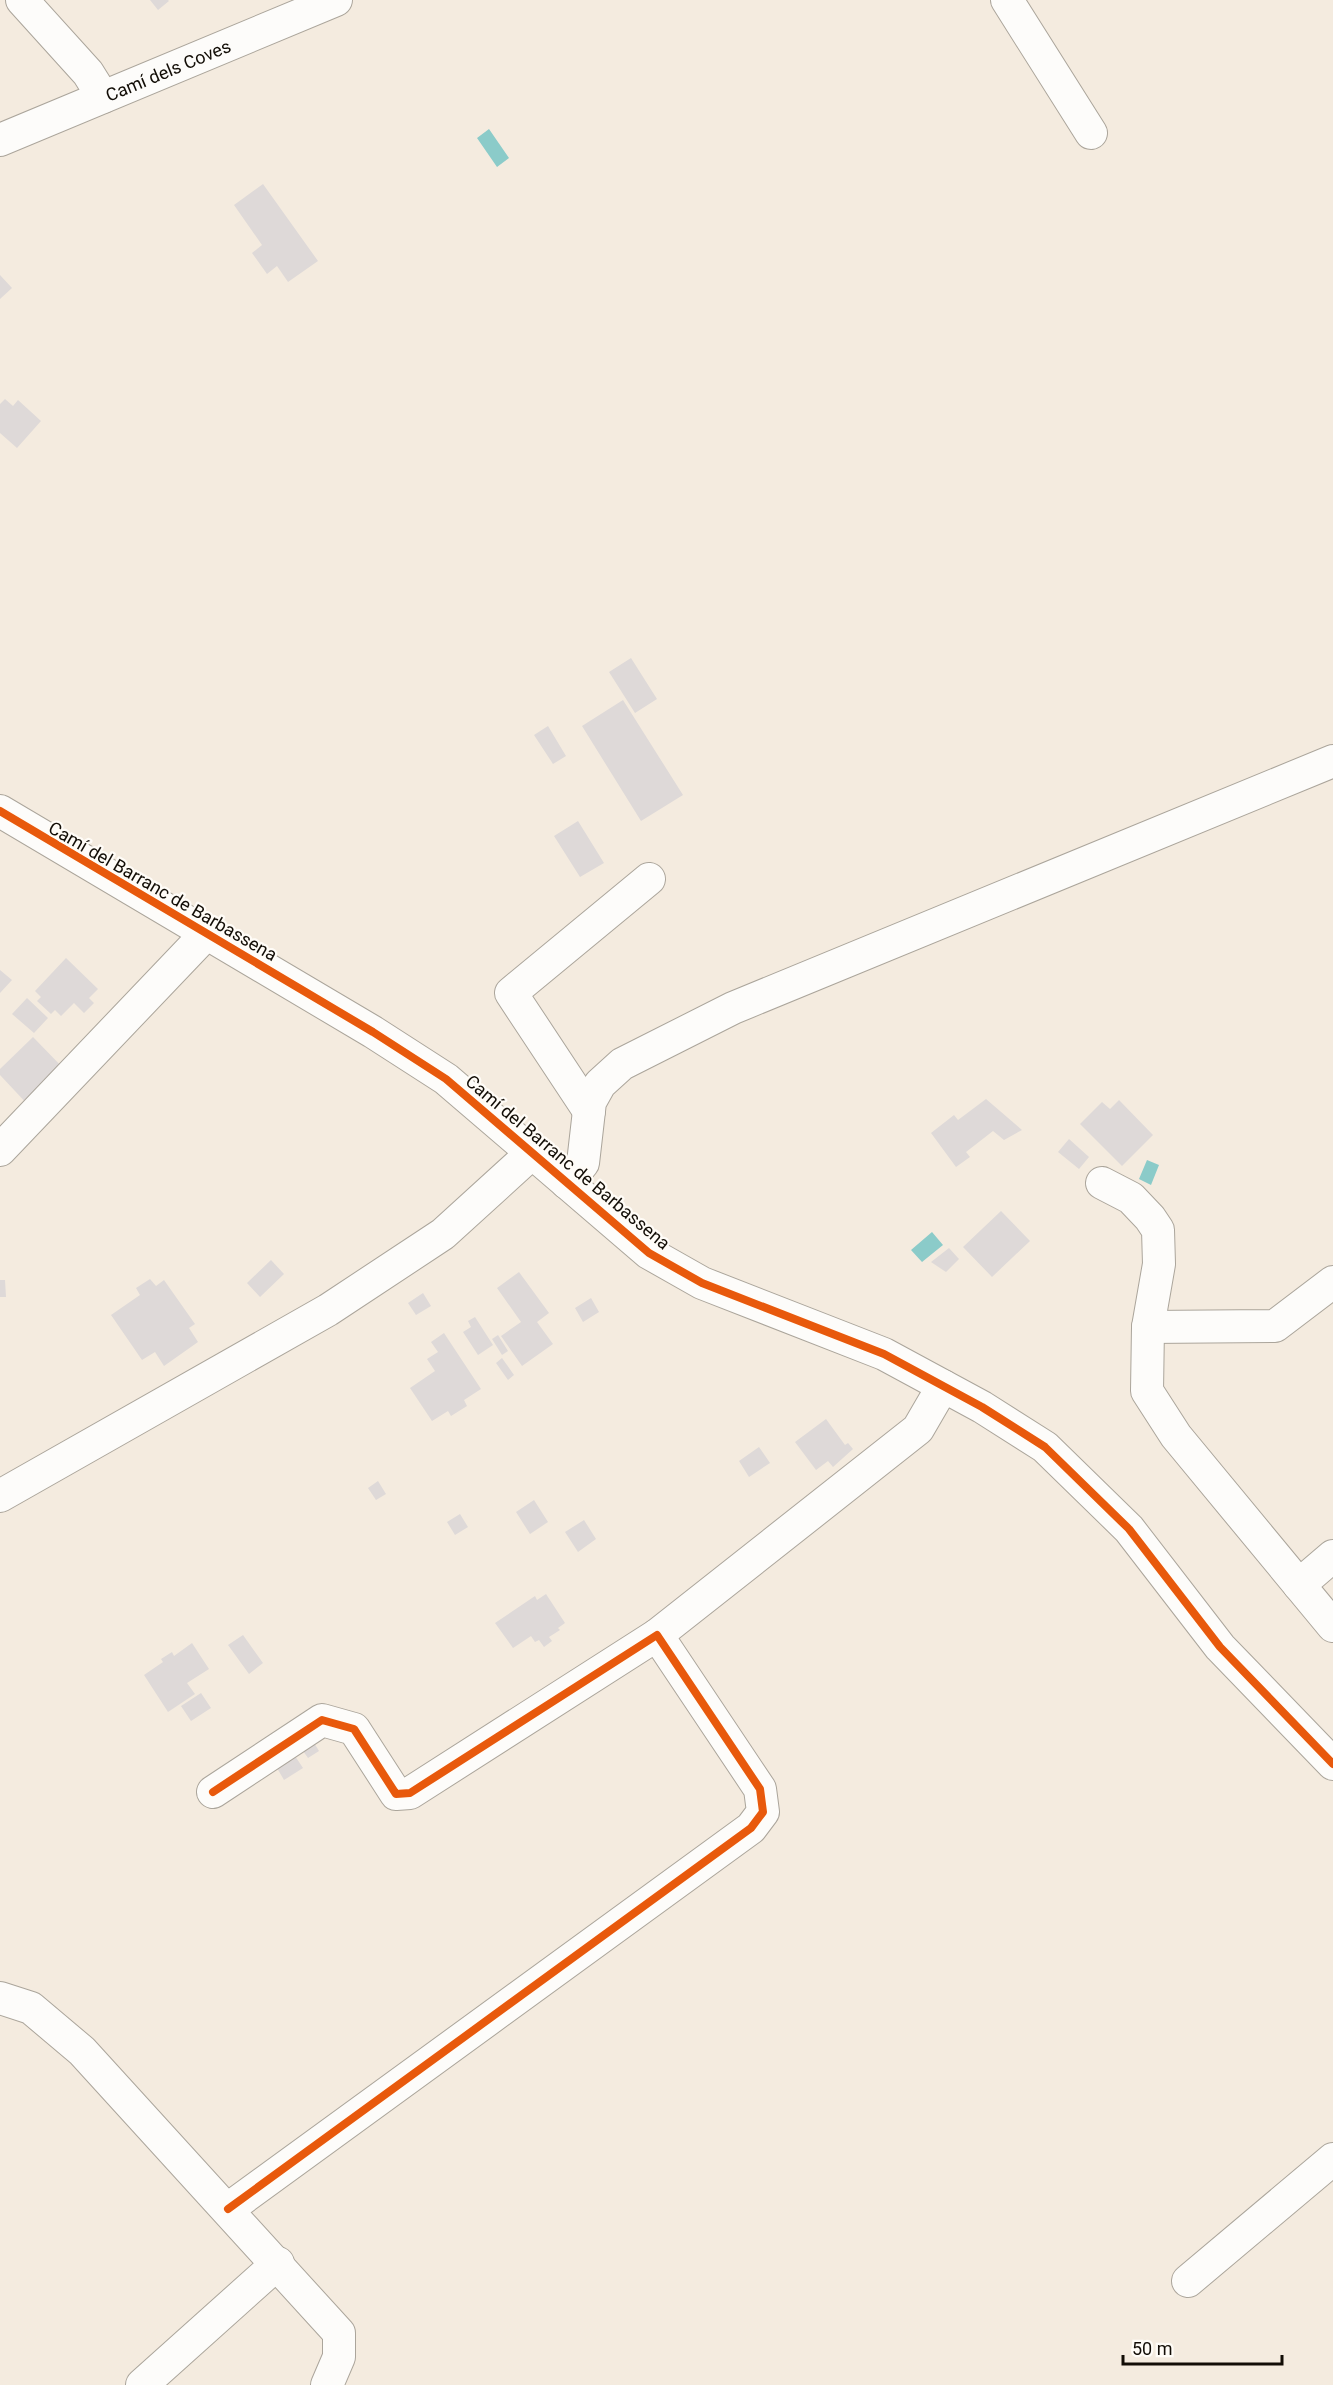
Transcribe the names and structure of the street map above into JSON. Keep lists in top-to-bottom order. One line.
{"streets":{"street":["Camí dels Coves","Camí del Barranc de Barbassena"]},"scale_bar":"50 m"}
